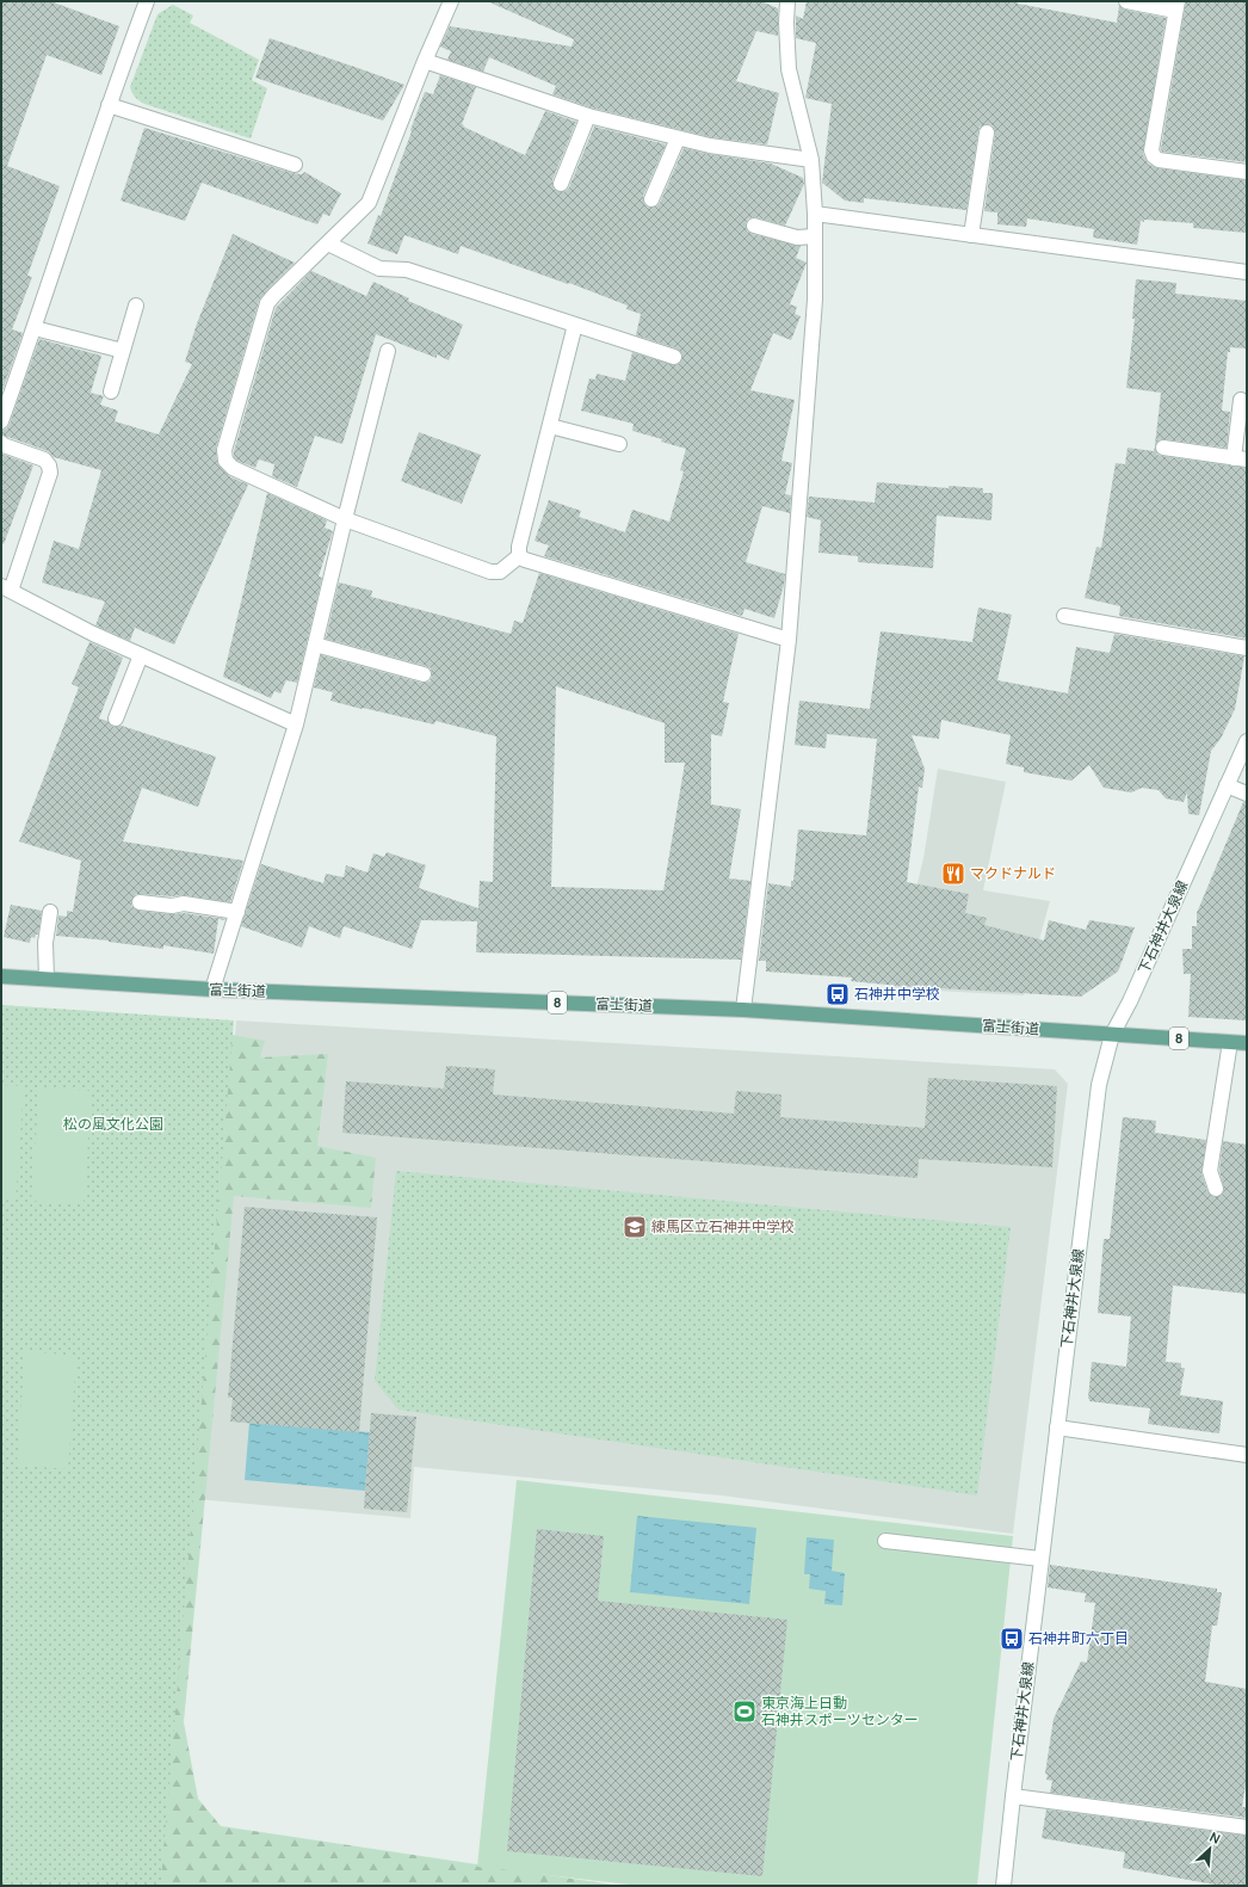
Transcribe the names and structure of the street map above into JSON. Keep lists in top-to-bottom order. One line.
{"streets":{"main road":["富士街道","8"],"street":["下石神井大泉線"]},"crossings":[["下石神井大泉線","富士街道"]],"parks":["松の風文化公園"],"places":{"restaurant":["マクドナルド"],"bus stop":["石神井中学校","石神井町六丁目"],"school or university":["練馬区立石神井中学校"],"sports":["東京海上日動 石神井スポーツセンター"]},"north":"top right"}
